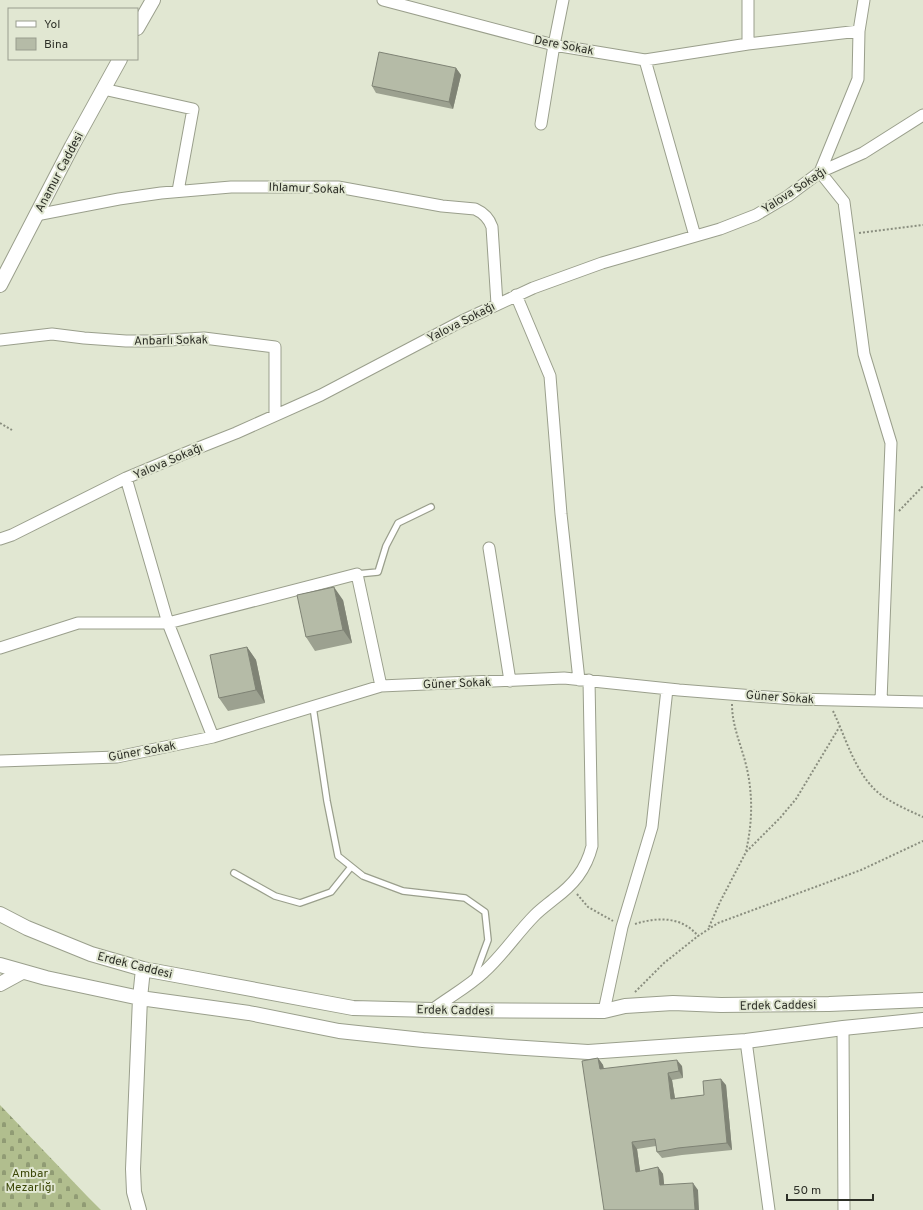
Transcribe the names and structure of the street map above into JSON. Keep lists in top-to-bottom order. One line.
{"streets":{"street":["Dere Sokak","Anamur Caddesi","Ihlamur Sokak","Yalova Sokağı","Anbarlı Sokak","Güner Sokak","Erdek Caddesi"]},"crossings":[["Anamur Caddesi","Ihlamur Sokak"],["Ihlamur Sokak","Yalova Sokağı"],["Yalova Sokağı","Anbarlı Sokak"]],"parks":["Ambar Mezarlığı"],"legend":["Yol","Bina"],"scale_bar":"50 m"}
